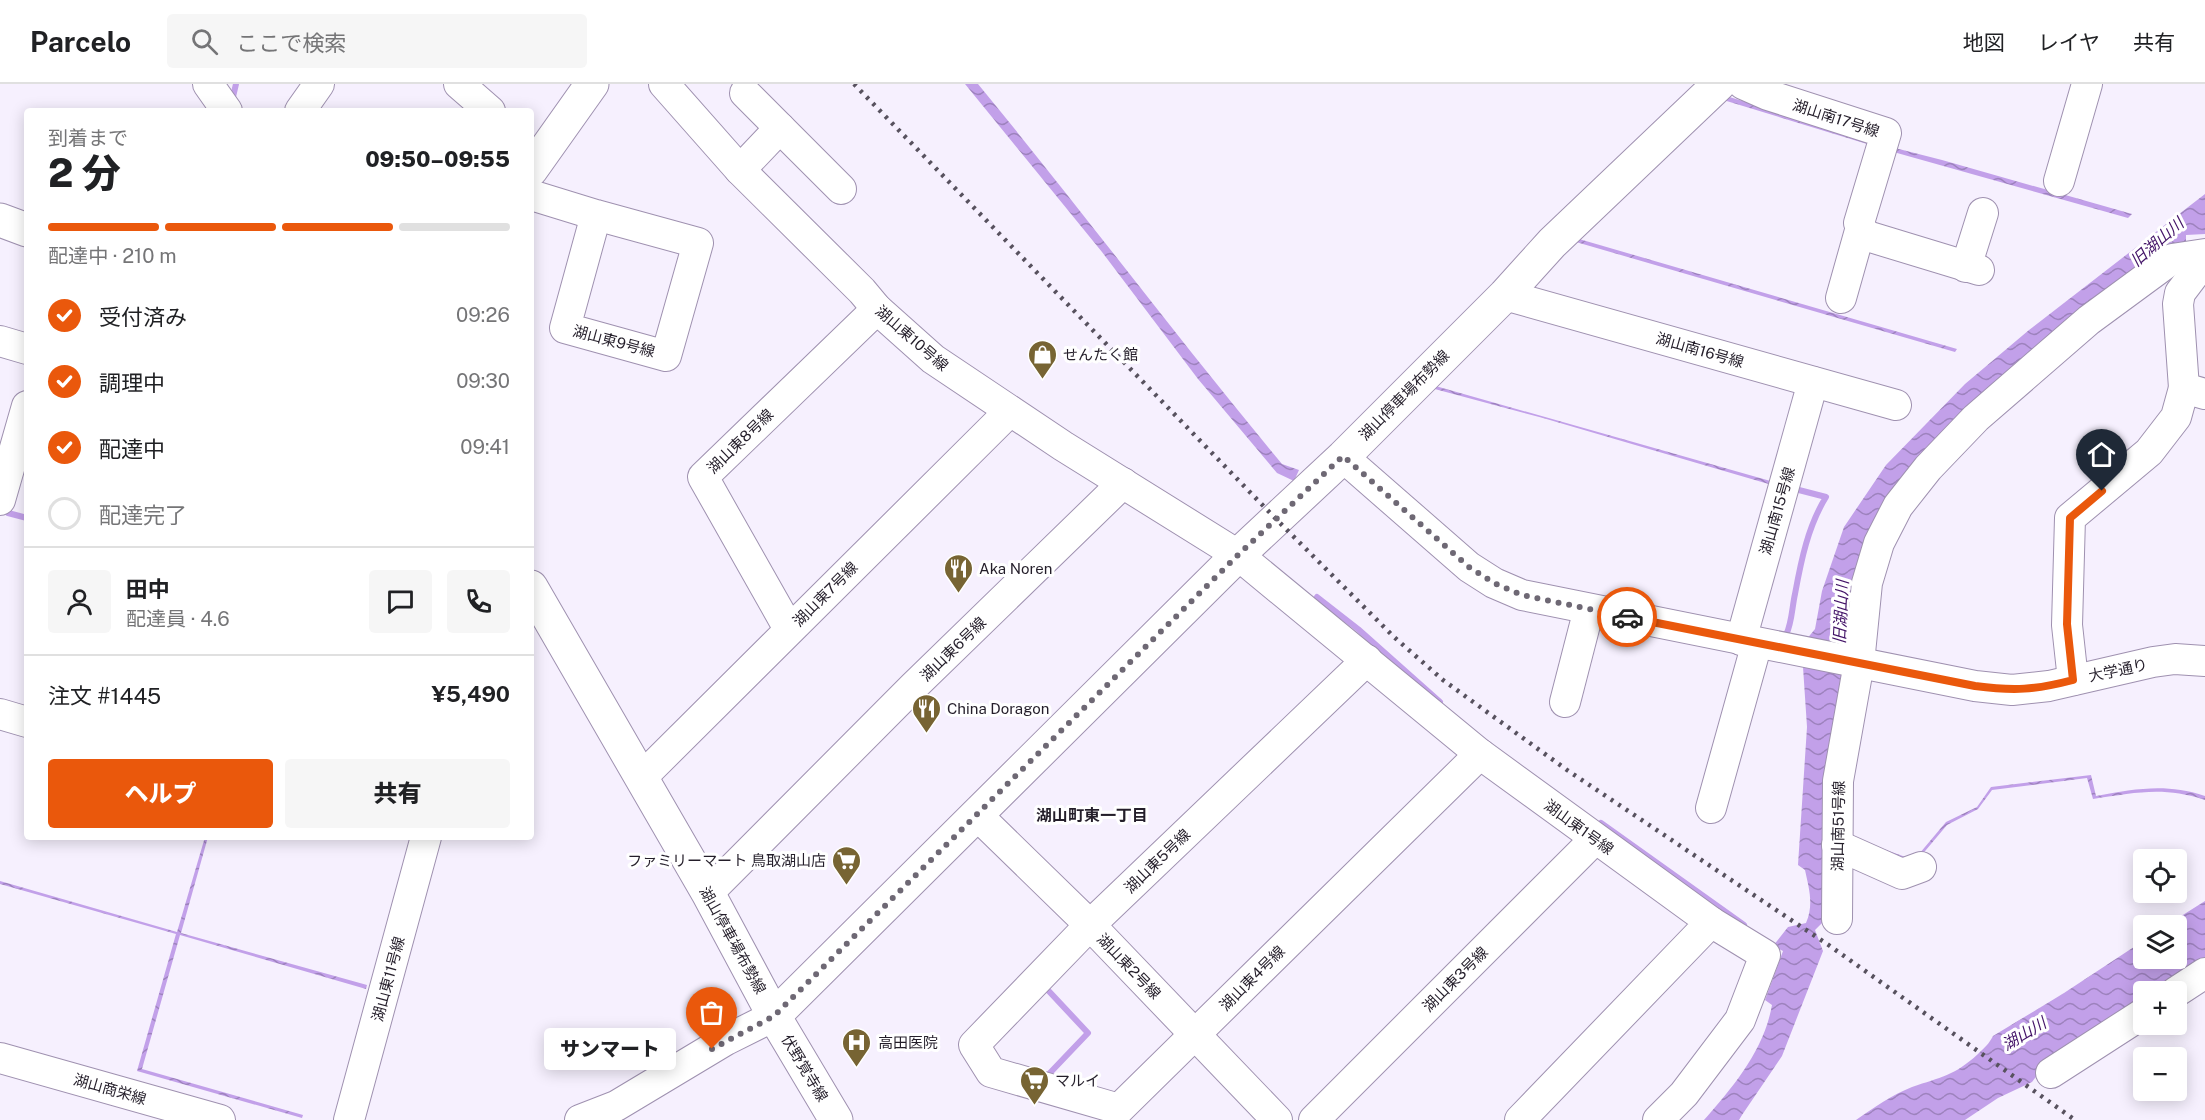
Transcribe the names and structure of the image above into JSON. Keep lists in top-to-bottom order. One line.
{"streets":{"main road":["湖山停車場布勢線","伏野覚寺線"],"street":["湖山南17号線","湖山東10号線","湖山東9号線","湖山南16号線","湖山東8号線","湖山南15号線","湖山東7号線","湖山東6号線","大学通り","湖山南51号線","湖山東1号線","湖山東5号線","湖山東2号線","湖山東4号線","湖山東11号線","湖山東3号線","湖山商栄線"]},"crossings":[["湖山東10号線","湖山停車場布勢線"],["湖山東10号線","湖山東8号線"],["湖山東10号線","湖山東7号線"],["湖山東10号線","湖山東6号線"],["湖山東10号線","湖山東1号線"],["湖山南16号線","湖山停車場布勢線"],["湖山南16号線","湖山南15号線"],["湖山停車場布勢線","湖山東7号線"],["湖山停車場布勢線","湖山東6号線"],["湖山停車場布勢線","湖山東1号線"],["湖山停車場布勢線","湖山東2号線"],["湖山停車場布勢線","伏野覚寺線"],["湖山東8号線","湖山東7号線"],["湖山南15号線","大学通り"],["大学通り","湖山南51号線"],["湖山東1号線","湖山東5号線"],["湖山東1号線","湖山東4号線"],["湖山東1号線","湖山東3号線"],["湖山東5号線","湖山東2号線"],["湖山東5号線","湖山東4号線"],["湖山東2号線","湖山東4号線"]],"districts":["湖山町東一丁目"],"water":["旧湖山川","湖山川"],"places":{"shop":["せんたく館"],"restaurant":["Aka Noren","China Doragon"],"supermarket":["ファミリーマート 鳥取湖山店","マルイ"],"other":["サンマート"],"hospital":["高田医院"]},"page":{"header":"Parcelo","search":"ここで検索","nav":["地図","レイヤ","共有"],"heading":["2 分","到着まで","09:50–09:55"],"panel":["田中","配達員 · 4.6","注文 #1445","¥5,490"],"bar":"配達中 · 210 m","list":[["受付済み","09:26"],["調理中","09:30"],["配達中","09:41"],"配達完了"],"buttons":["ヘルプ","共有"],"map_buttons":["+","−"],"bubble":"サンマート"}}
